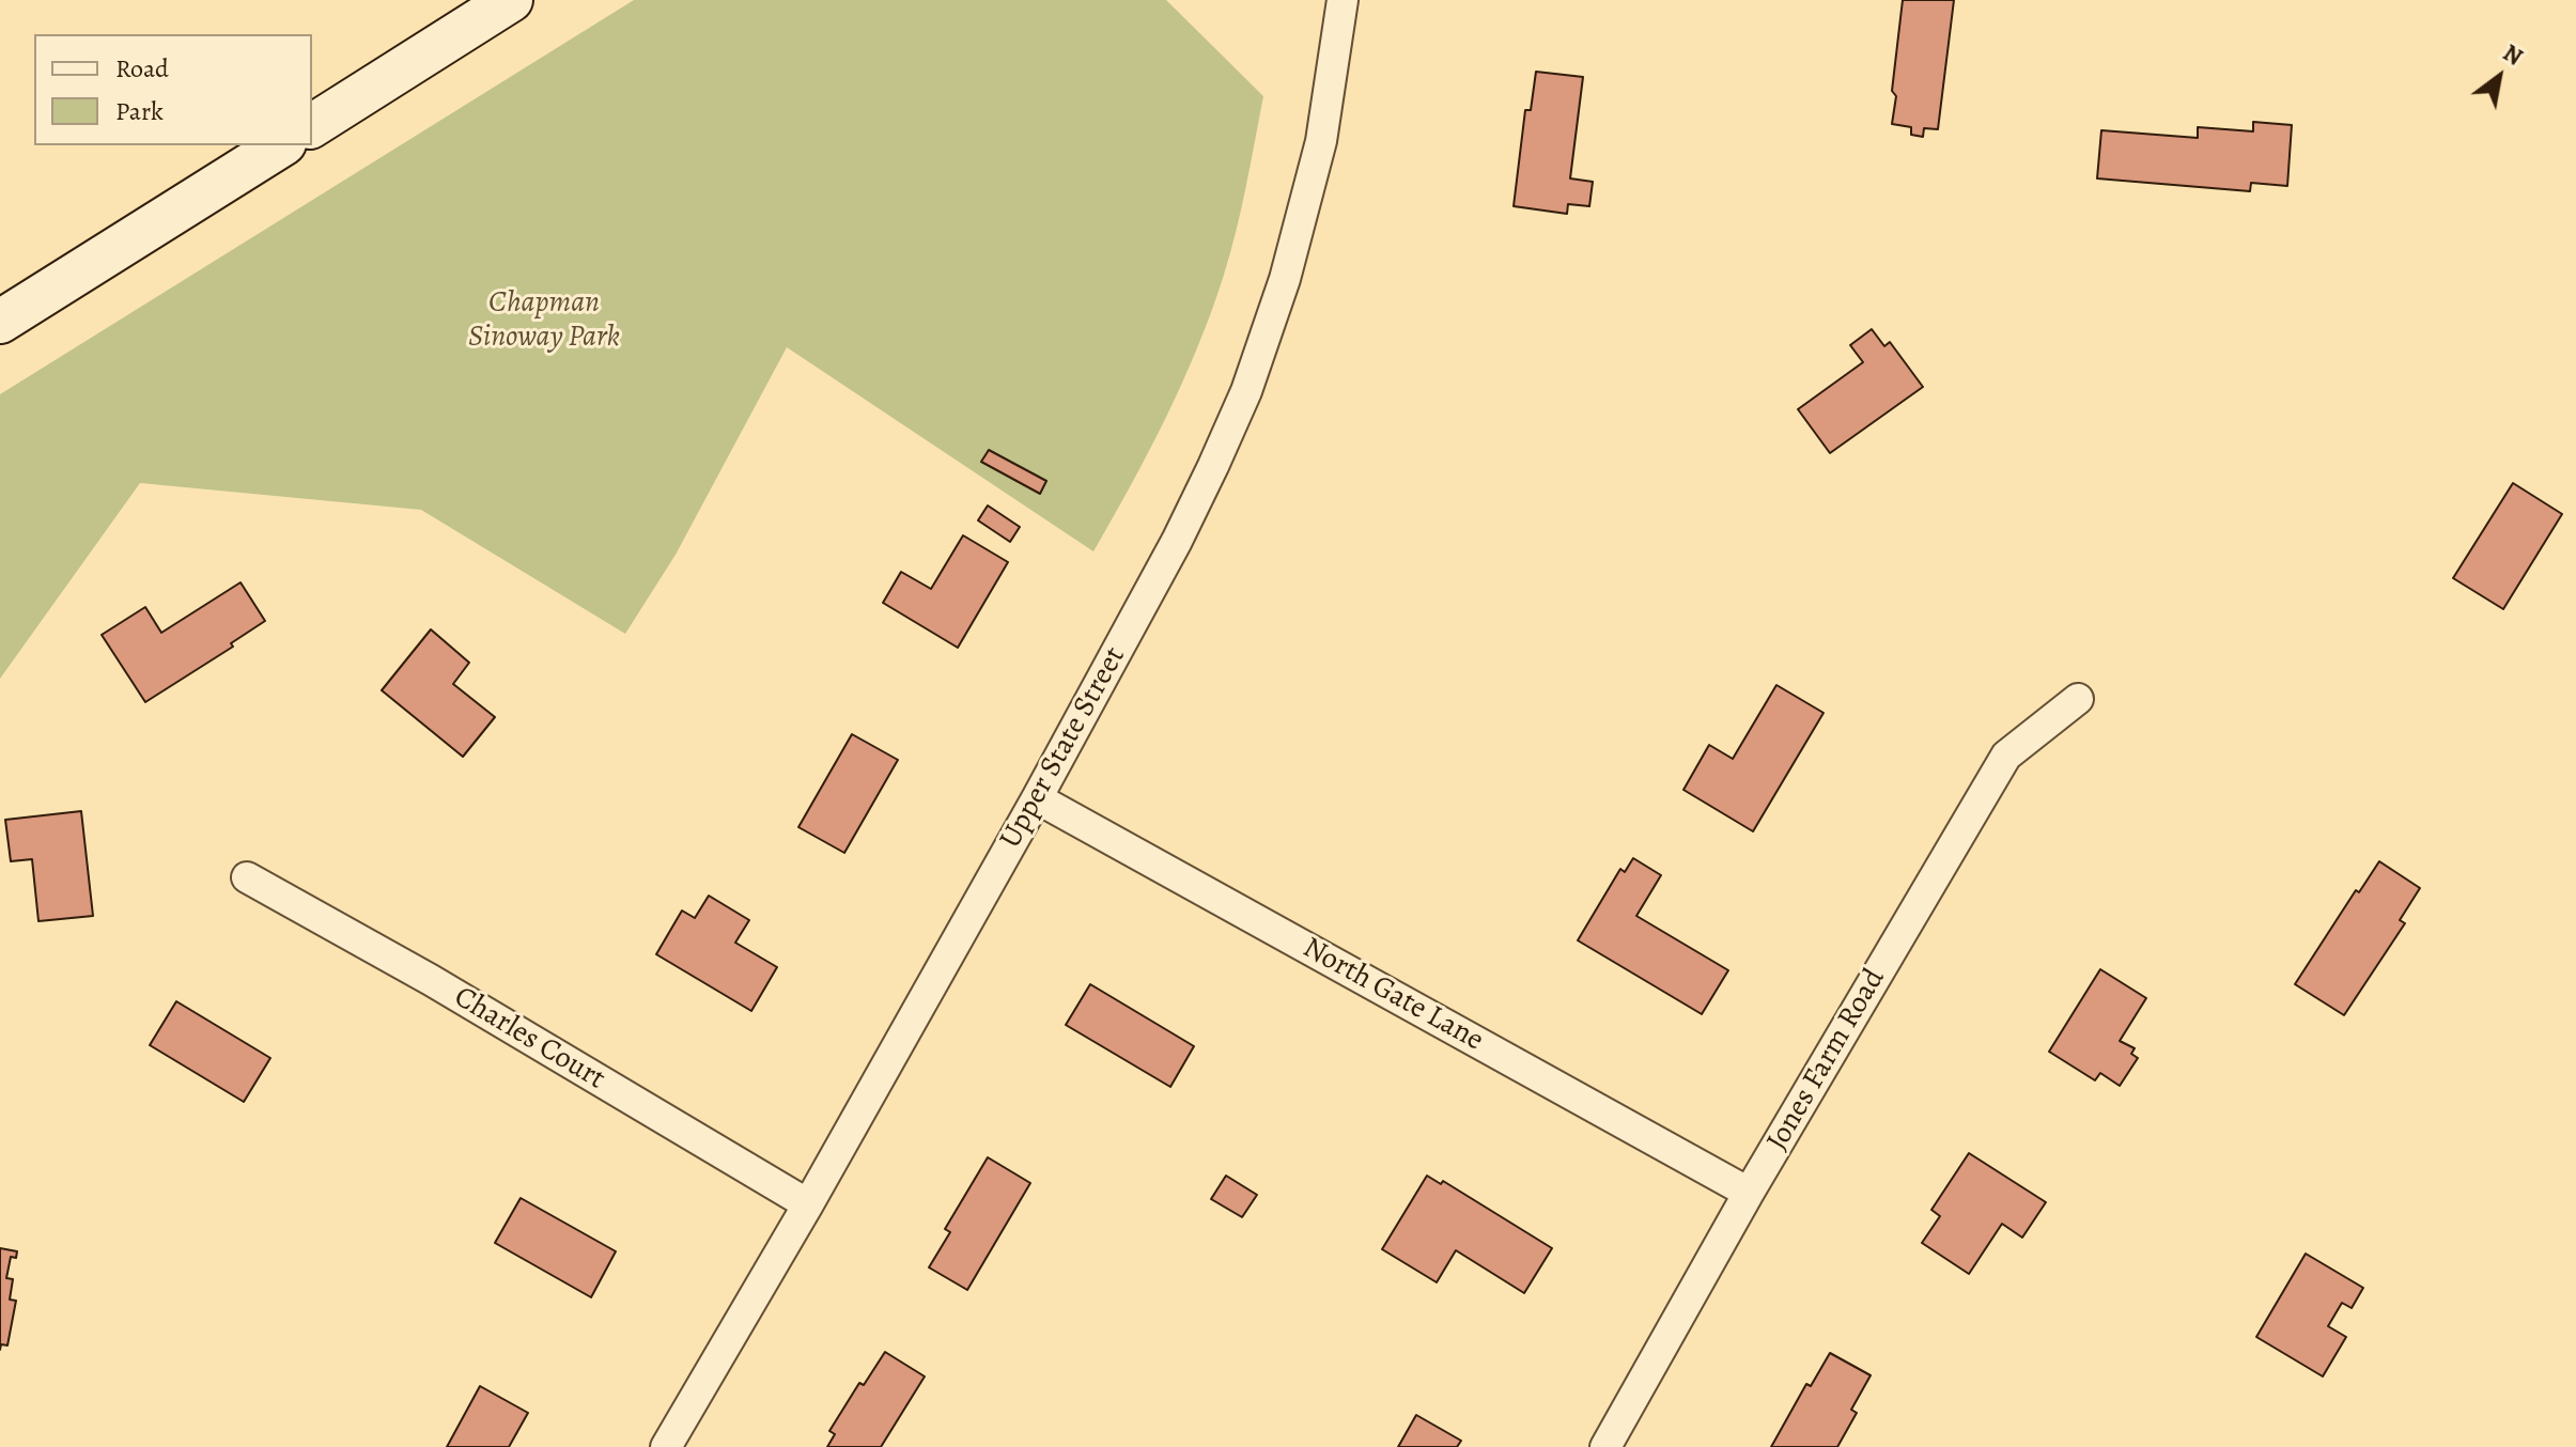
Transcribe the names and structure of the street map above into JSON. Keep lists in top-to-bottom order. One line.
{"streets":{"street":["Upper State Street","North Gate Lane","Charles Court","Jones Farm Road"]},"crossings":[["Upper State Street","North Gate Lane"],["Upper State Street","Charles Court"],["North Gate Lane","Jones Farm Road"]],"parks":["Chapman Sinoway Park"],"legend":["Road","Park"],"north":"top right"}
